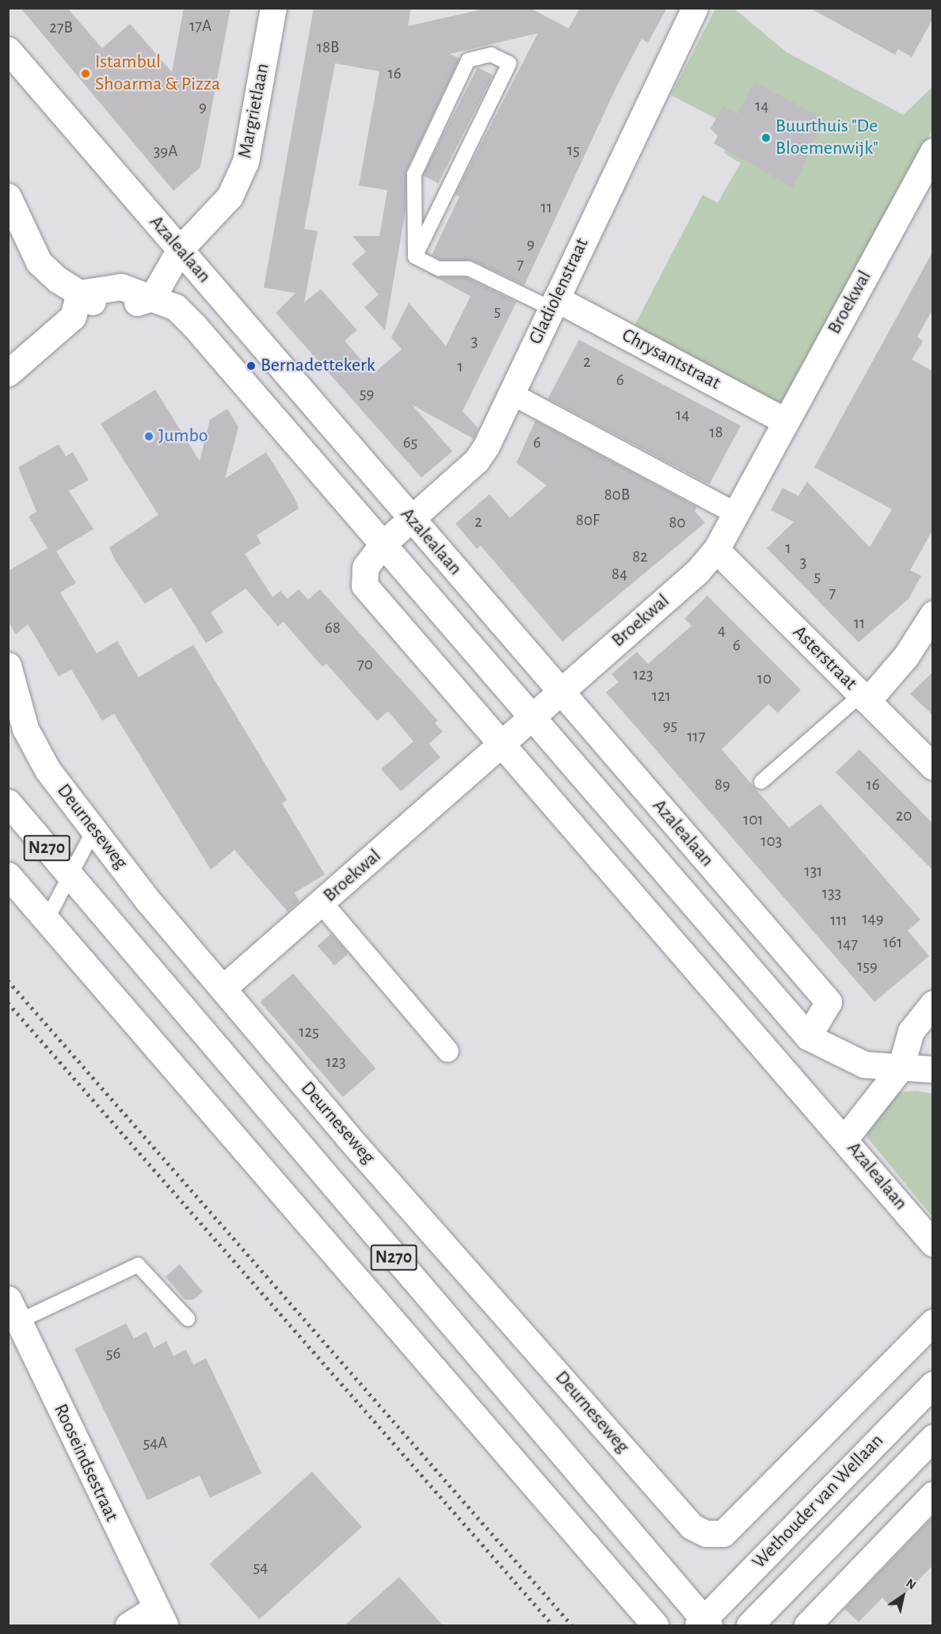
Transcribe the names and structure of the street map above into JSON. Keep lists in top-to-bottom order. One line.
{"streets":{"street":["Margrietlaan","Azalealaan","Gladiolenstraat","Broekwal","Chrysantstraat","Asterstraat","Deurneseweg","N270","Rooseindsestraat","Wethouder van Wellaan"]},"crossings":[["Margrietlaan","Azalealaan"],["Azalealaan","Gladiolenstraat"],["Azalealaan","Broekwal"],["Gladiolenstraat","Chrysantstraat"],["Broekwal","Chrysantstraat"],["Broekwal","Asterstraat"],["Broekwal","Deurneseweg"],["N270","Wethouder van Wellaan"]],"places":["Istambul Shoarma & Pizza","Buurthuis \"De Bloemenwijk\"","Bernadettekerk","Jumbo"],"house_numbers":["17A","27B","18B","16","14","9","15","39A","11","9","7","5","3","2","1","6","59","14","18","65","6","80B","80F","2","80","1","82","3","84","5","7","11","68","4","6","70","123","10","121","95","117","89","16","20","101","103","131","133","149","111","161","147","159","125","123","56","54A","54"],"north":"top right"}
